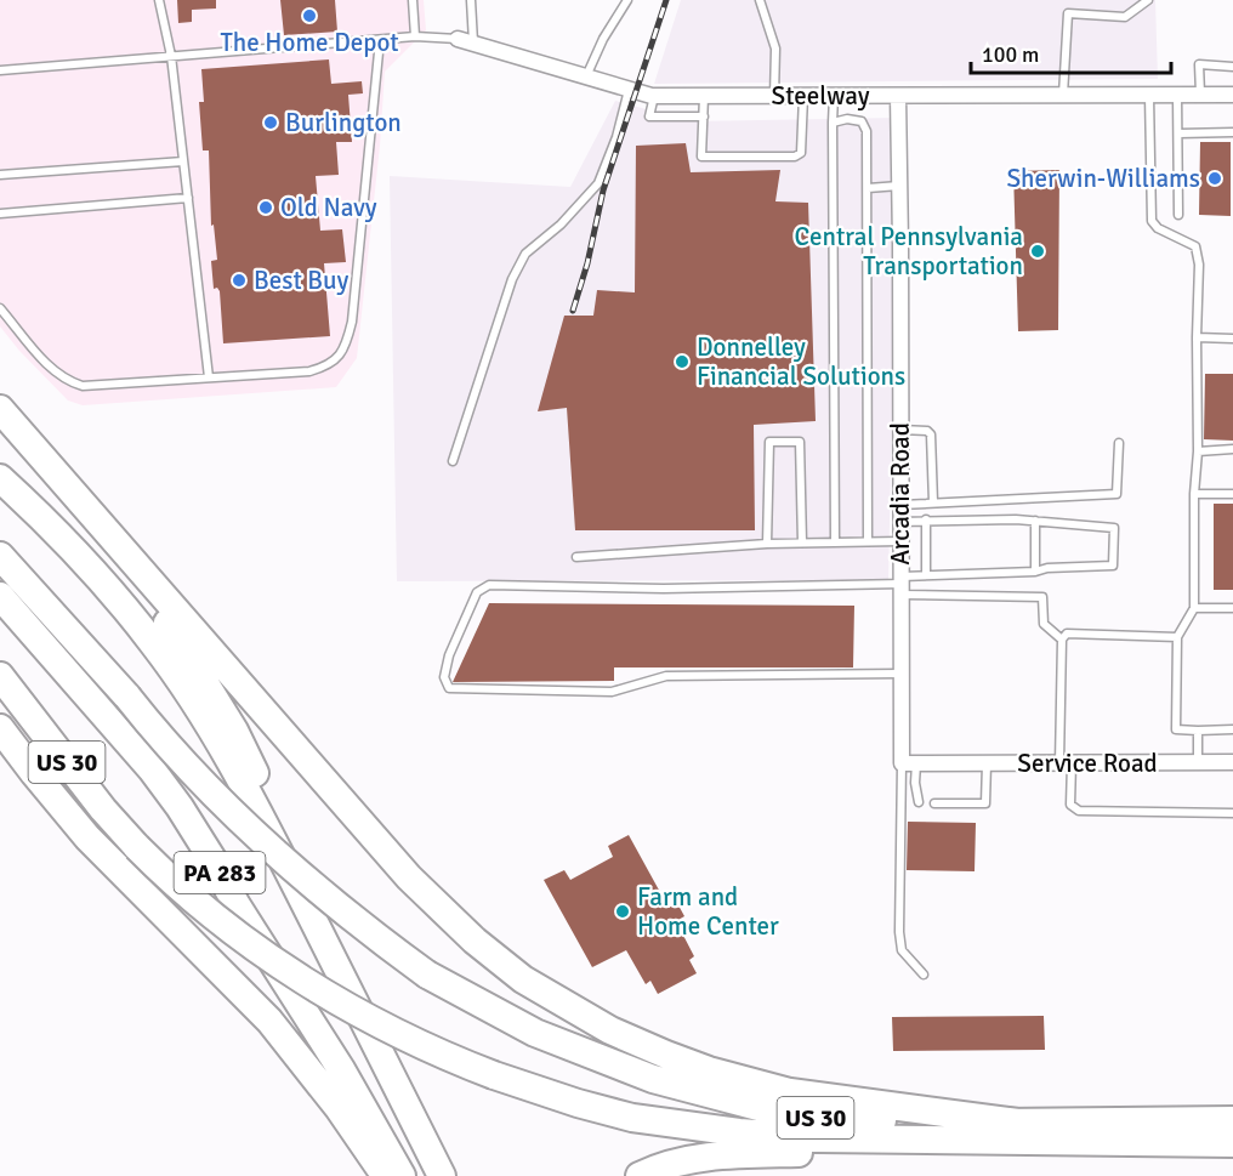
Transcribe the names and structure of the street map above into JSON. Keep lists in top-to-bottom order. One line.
{"streets":{"highway":["US 30","PA 283"],"street":["Steelway","Arcadia Road","Service Road"]},"crossings":[["Steelway","Arcadia Road"],["Arcadia Road","Service Road"]],"places":["The Home Depot","Burlington","Sherwin-Williams","Old Navy","Central Pennsylvania Transportation","Best Buy","Donnelley Financial Solutions","Farm and Home Center"],"scale_bar":"100 m"}
